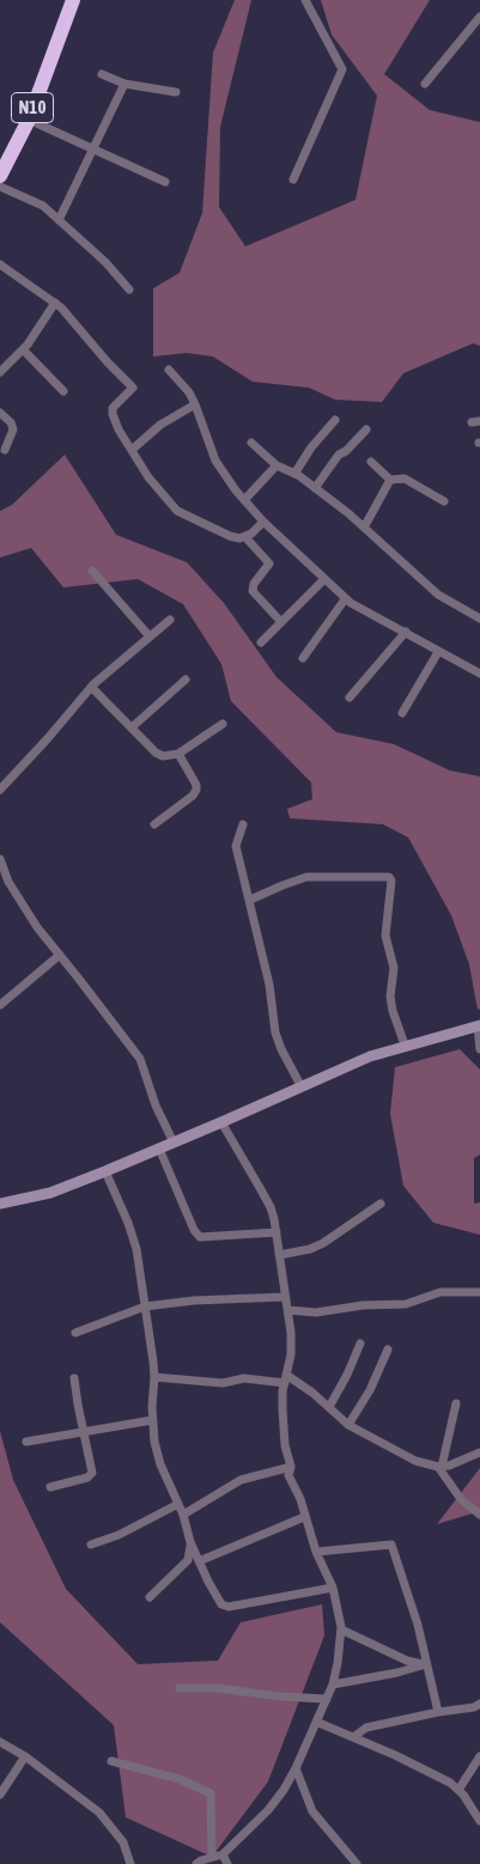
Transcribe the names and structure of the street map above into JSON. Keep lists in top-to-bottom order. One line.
{"streets":{"highway":["N10"]}}
